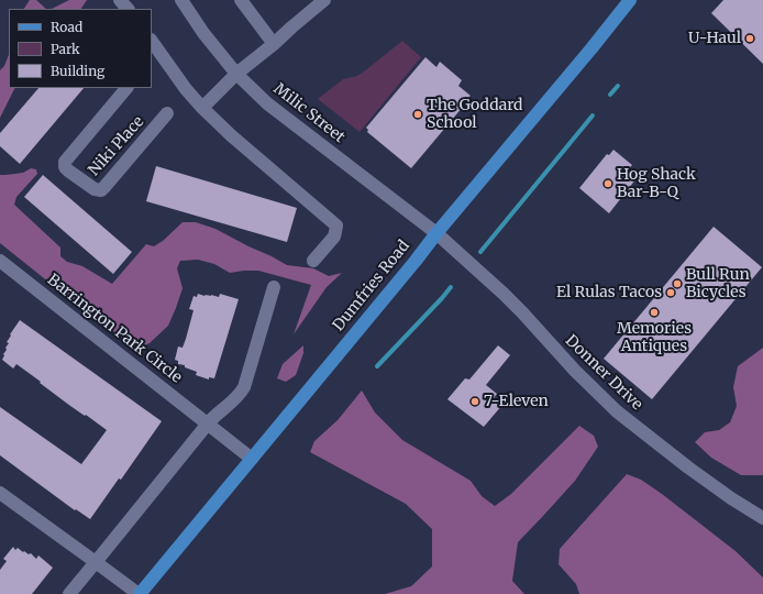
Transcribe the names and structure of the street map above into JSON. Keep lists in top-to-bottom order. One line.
{"streets":{"main road":["Dumfries Road"],"street":["Milic Street","Niki Place","Barrington Park Circle","Donner Drive"]},"crossings":[["Milic Street","Dumfries Road"],["Milic Street","Donner Drive"],["Dumfries Road","Barrington Park Circle"],["Dumfries Road","Donner Drive"]],"places":["U-Haul","The Goddard School","Hog Shack Bar-B-Q","Bull Run Bicycles","El Rulas Tacos","Memories Antiques","7-Eleven"],"legend":["Road","Park","Building"]}
